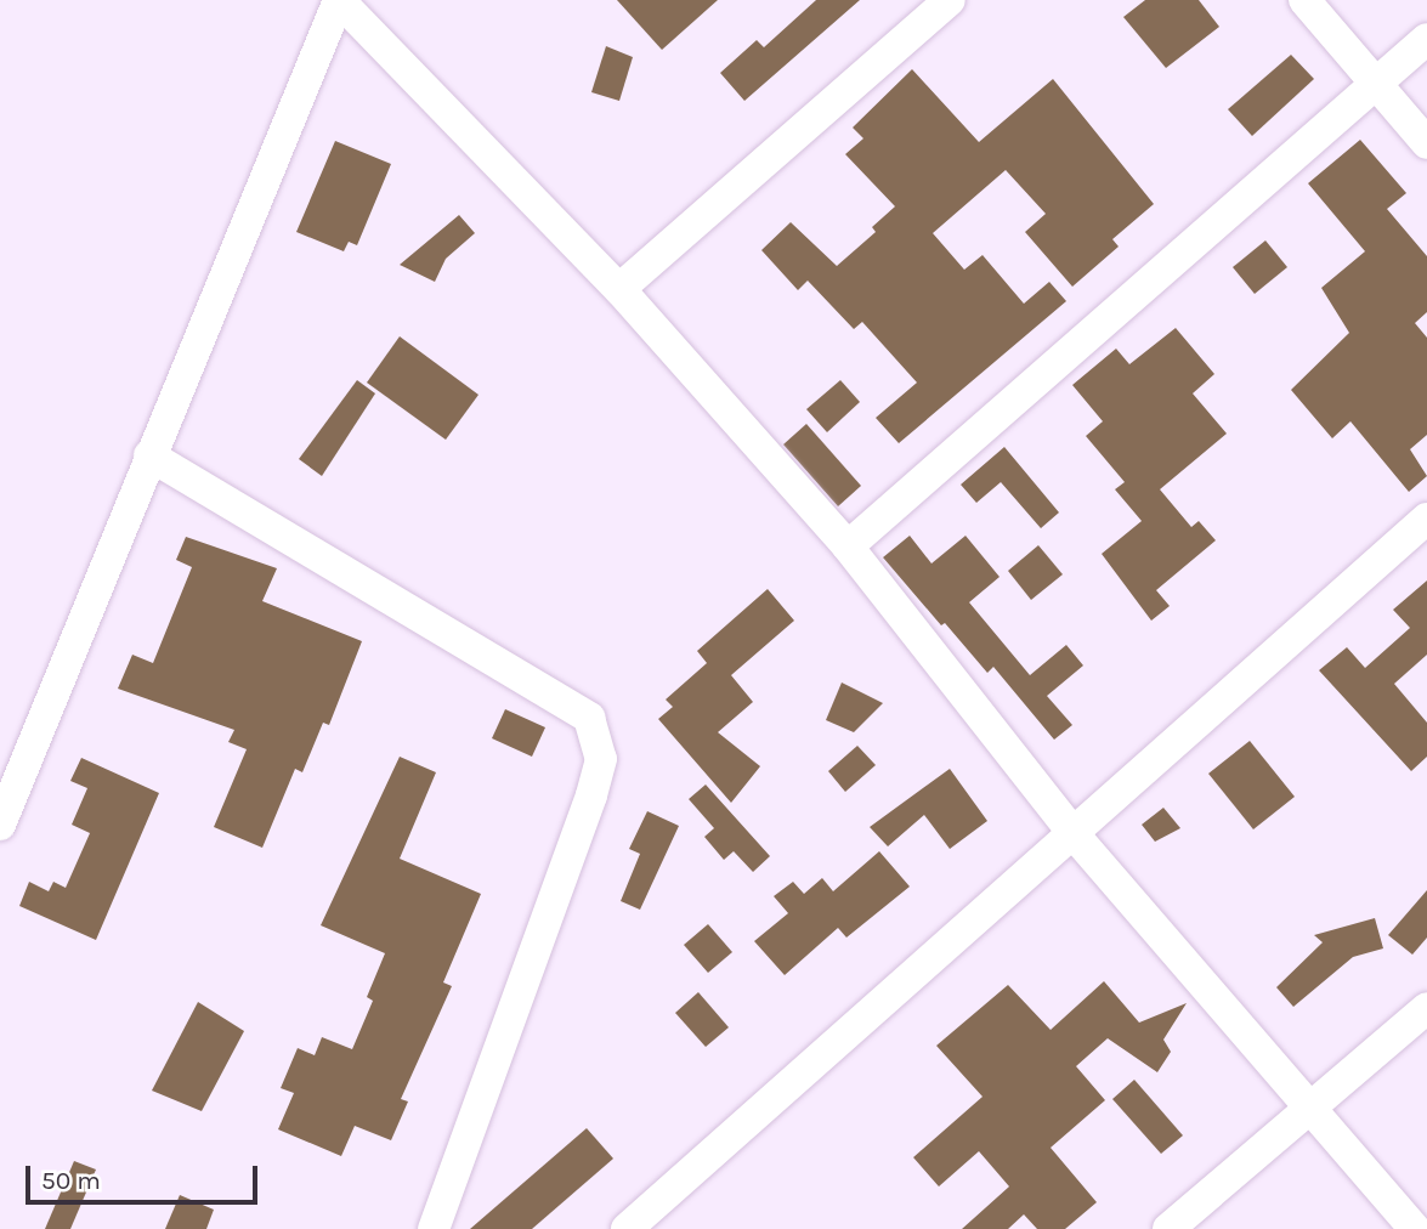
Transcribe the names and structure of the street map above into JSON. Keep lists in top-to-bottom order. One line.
{"scale_bar":"50 m"}
